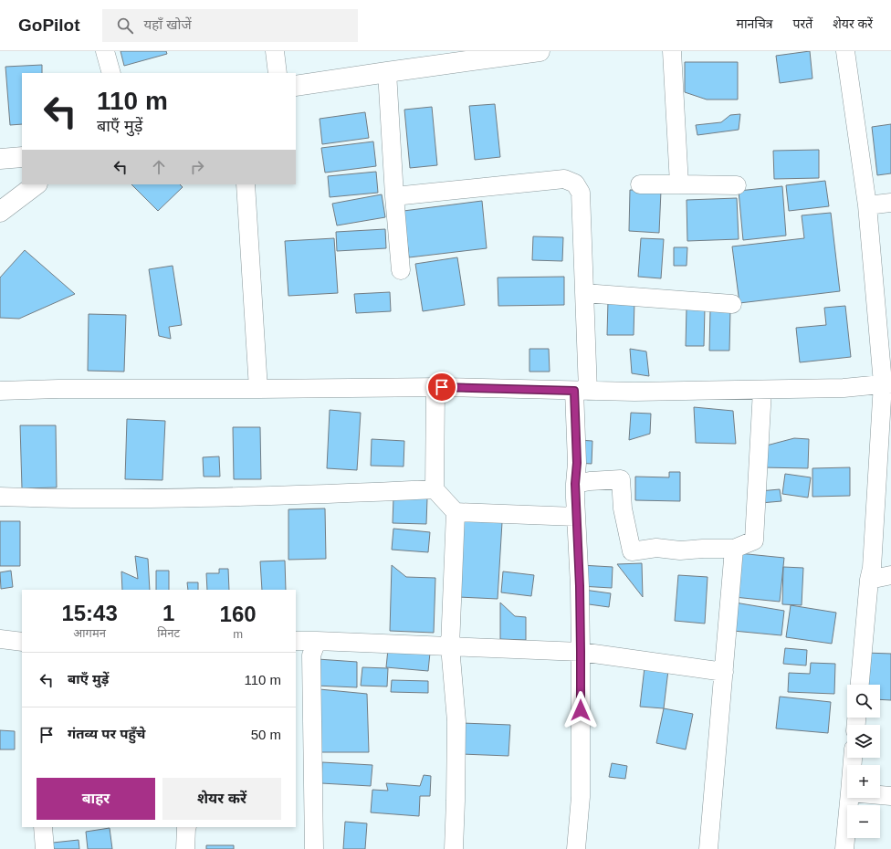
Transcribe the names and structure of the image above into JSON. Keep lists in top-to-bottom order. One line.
{"page":{"header":"GoPilot","search":"यहाँ खोजें","nav":["मानचित्र","परतें","शेयर करें"],"turn":["110 m","बाएँ मुड़ें"],"eta":["15:43","आगमन","1","मिनट","160","m"],"list":[{"name":"बाएँ मुड़ें","value":"110 m"},{"name":"गंतव्य पर पहुँचे","value":"50 m"}],"map_buttons":["+","−"],"buttons":["बाहर","शेयर करें"]}}
